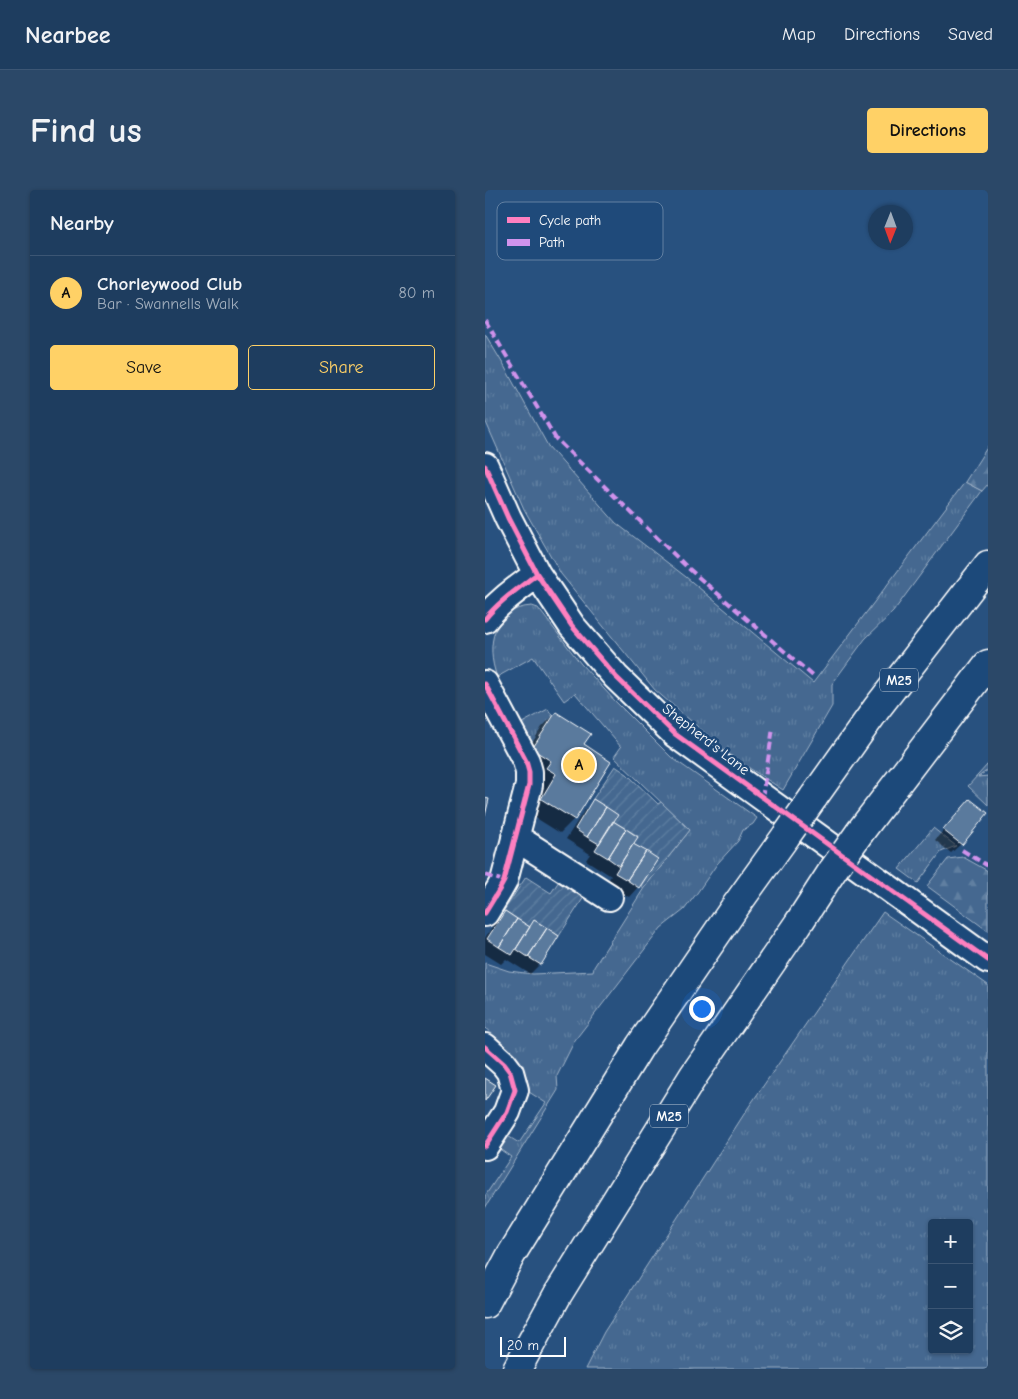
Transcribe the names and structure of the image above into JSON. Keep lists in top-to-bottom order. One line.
{"streets":{"highway":["M25"],"street":["Shepherd's Lane"]},"legend":["Cycle path","Path"],"scale_bar":"20 m","north":"bottom","page":{"header":"Nearbee","nav":["Map","Directions","Saved"],"buttons":["Directions",["Save","Share"]],"title":"Find us","heading":"Nearby","list":[{"mark":"A","name":"Chorleywood Club","note":"Bar · Swannells Walk","value":"80 m"}],"pins":"A","map_buttons":["+","−"],"scale":"20 m"}}
